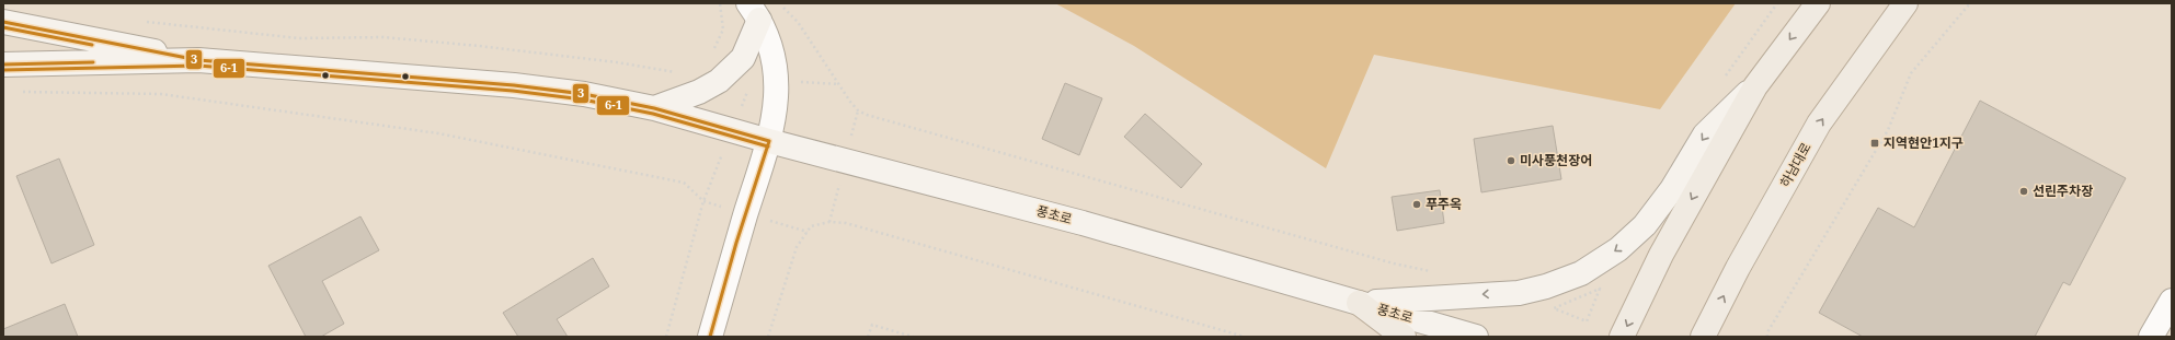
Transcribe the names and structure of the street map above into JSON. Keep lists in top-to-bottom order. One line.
{"streets":{"main road":["하남대로","풍초로"]},"places":{"transit":["지역현안1지구"],"other":["미사풍천장어","선린주차장","푸주옥"]},"lines":["transit line 3","transit line 6-1"]}
